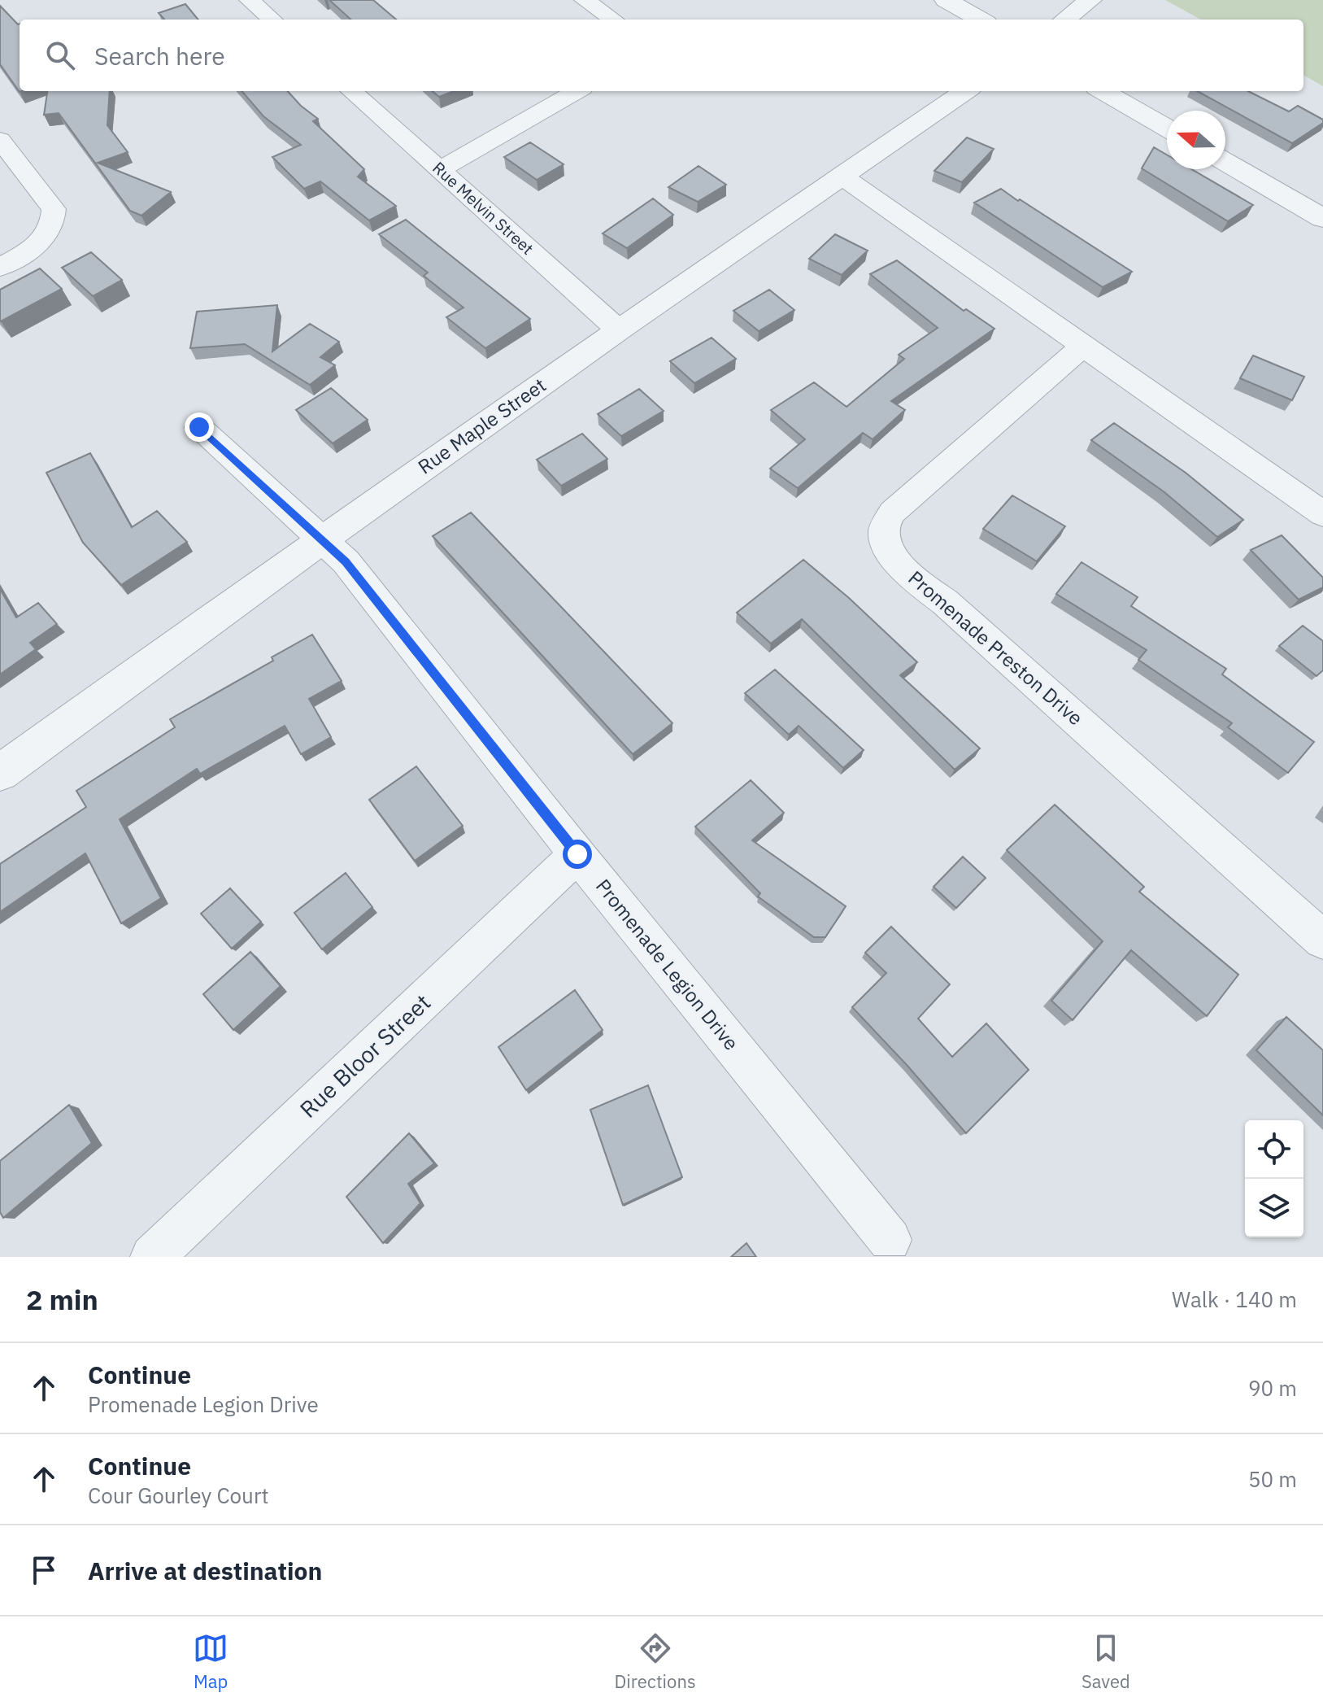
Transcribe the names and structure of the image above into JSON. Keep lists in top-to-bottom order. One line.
{"streets":{"street":["Rue Melvin Street","Rue Maple Street","Promenade Preston Drive","Promenade Legion Drive","Rue Bloor Street"]},"crossings":[["Rue Melvin Street","Rue Maple Street"],["Rue Maple Street","Promenade Legion Drive"],["Promenade Legion Drive","Rue Bloor Street"]],"north":"left","page":{"search":"Search here","heading":["2 min","Walk · 140 m"],"list":[["Continue","Promenade Legion Drive","90 m"],["Continue","Cour Gourley Court","50 m"],"Arrive at destination"],"nav":["Map","Directions","Saved"]}}
